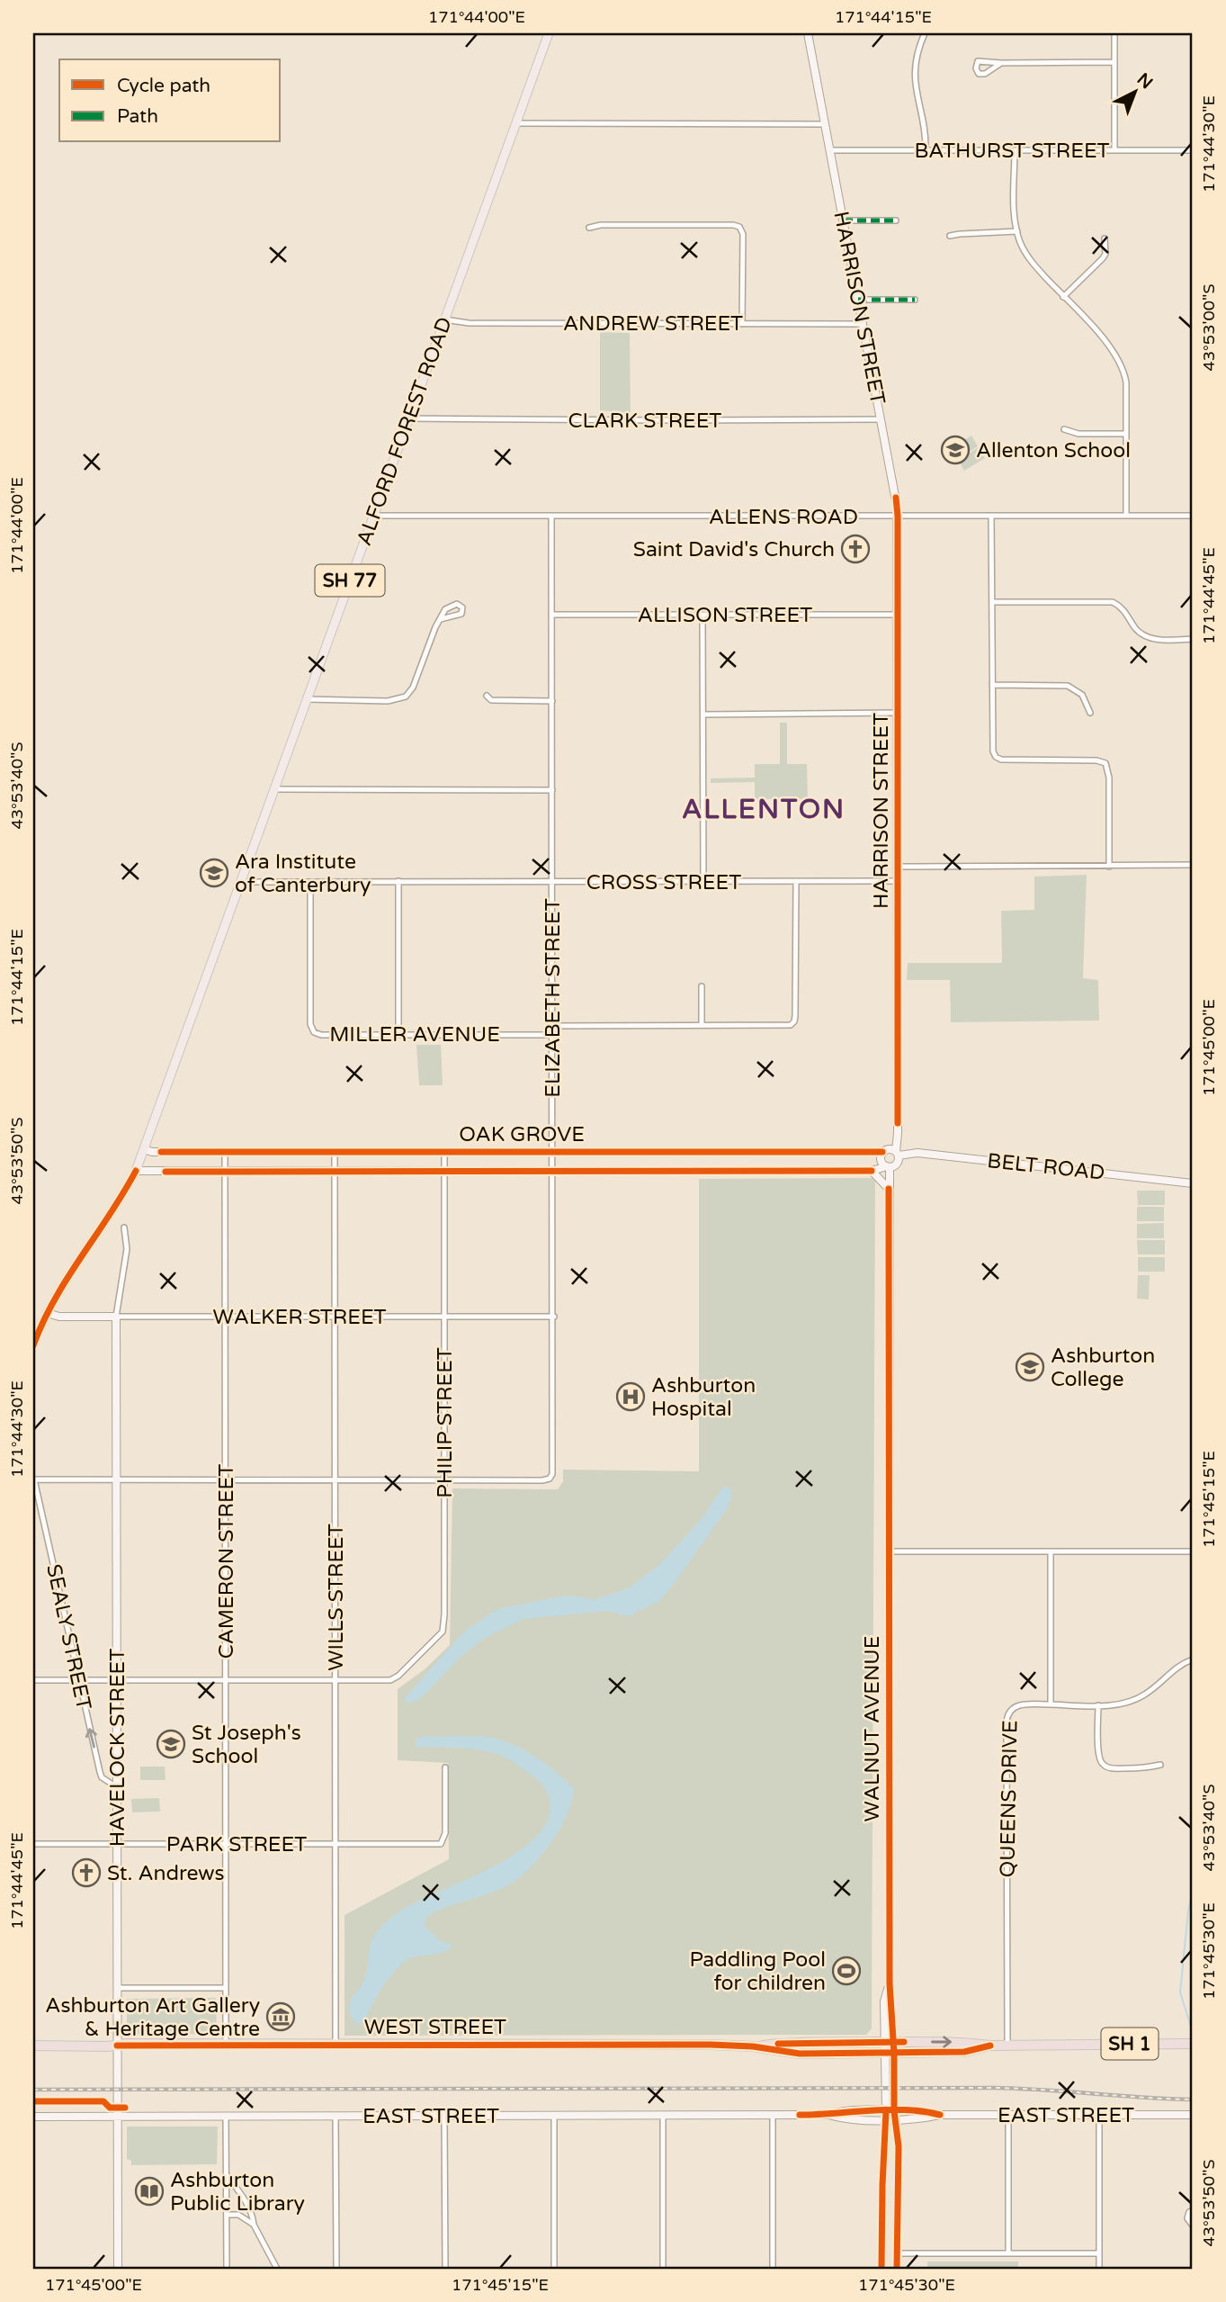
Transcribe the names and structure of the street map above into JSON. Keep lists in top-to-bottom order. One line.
{"streets":{"highway":["WEST STREET","SH 1"],"main road":["ALFORD FOREST ROAD","SH 77"],"street":["BATHURST STREET","HARRISON STREET","ANDREW STREET","CLARK STREET","ALLENS ROAD","ALLISON STREET","CROSS STREET","ELIZABETH STREET","MILLER AVENUE","OAK GROVE","BELT ROAD","WALKER STREET","PHILIP STREET","CAMERON STREET","WILLS STREET","SEALY STREET","WALNUT AVENUE","HAVELOCK STREET","QUEENS DRIVE","PARK STREET","EAST STREET"]},"crossings":[["BATHURST STREET","HARRISON STREET"],["HARRISON STREET","ANDREW STREET"],["HARRISON STREET","CLARK STREET"],["HARRISON STREET","ALLENS ROAD"],["HARRISON STREET","ALLISON STREET"],["HARRISON STREET","CROSS STREET"],["HARRISON STREET","OAK GROVE"],["HARRISON STREET","BELT ROAD"],["HARRISON STREET","WALNUT AVENUE"],["ANDREW STREET","ALFORD FOREST ROAD"],["CLARK STREET","ALFORD FOREST ROAD"],["ALFORD FOREST ROAD","ALLENS ROAD"],["ALFORD FOREST ROAD","SH 77"],["ALFORD FOREST ROAD","CROSS STREET"],["ALFORD FOREST ROAD","OAK GROVE"],["ALLENS ROAD","ELIZABETH STREET"],["SH 77","OAK GROVE"],["SH 77","WALKER STREET"],["ALLISON STREET","ELIZABETH STREET"],["CROSS STREET","ELIZABETH STREET"],["CROSS STREET","MILLER AVENUE"],["ELIZABETH STREET","MILLER AVENUE"],["ELIZABETH STREET","OAK GROVE"],["ELIZABETH STREET","WALKER STREET"],["ELIZABETH STREET","PHILIP STREET"],["OAK GROVE","BELT ROAD"],["OAK GROVE","PHILIP STREET"],["OAK GROVE","CAMERON STREET"],["OAK GROVE","WILLS STREET"],["OAK GROVE","WALNUT AVENUE"],["BELT ROAD","WALNUT AVENUE"],["WALKER STREET","PHILIP STREET"],["WALKER STREET","CAMERON STREET"],["WALKER STREET","WILLS STREET"],["WALKER STREET","HAVELOCK STREET"],["PHILIP STREET","WILLS STREET"],["CAMERON STREET","PARK STREET"],["CAMERON STREET","WEST STREET"],["WILLS STREET","PARK STREET"],["WILLS STREET","WEST STREET"],["SEALY STREET","HAVELOCK STREET"],["WALNUT AVENUE","WEST STREET"],["WALNUT AVENUE","EAST STREET"],["HAVELOCK STREET","PARK STREET"],["HAVELOCK STREET","WEST STREET"],["HAVELOCK STREET","EAST STREET"],["QUEENS DRIVE","WEST STREET"]],"districts":["ALLENTON"],"places":{"school or university":["Allenton School","Ara Institute of Canterbury","Ashburton College","St Joseph's School"],"church":["Saint David's Church","St. Andrews"],"hospital":["Ashburton Hospital"],"sports":["Paddling Pool for children"],"museum":["Ashburton Art Gallery & Heritage Centre"],"library":["Ashburton Public Library"]},"legend":["Cycle path","Path"],"north":"top right","coordinates":["171°44'00\"E","171°44'15\"E","171°44'30\"E","43°53'00\"S","171°44'45\"E","43°53'40\"S","171°45'00\"E","43°53'50\"S","171°45'15\"E","171°45'30\"E"]}
